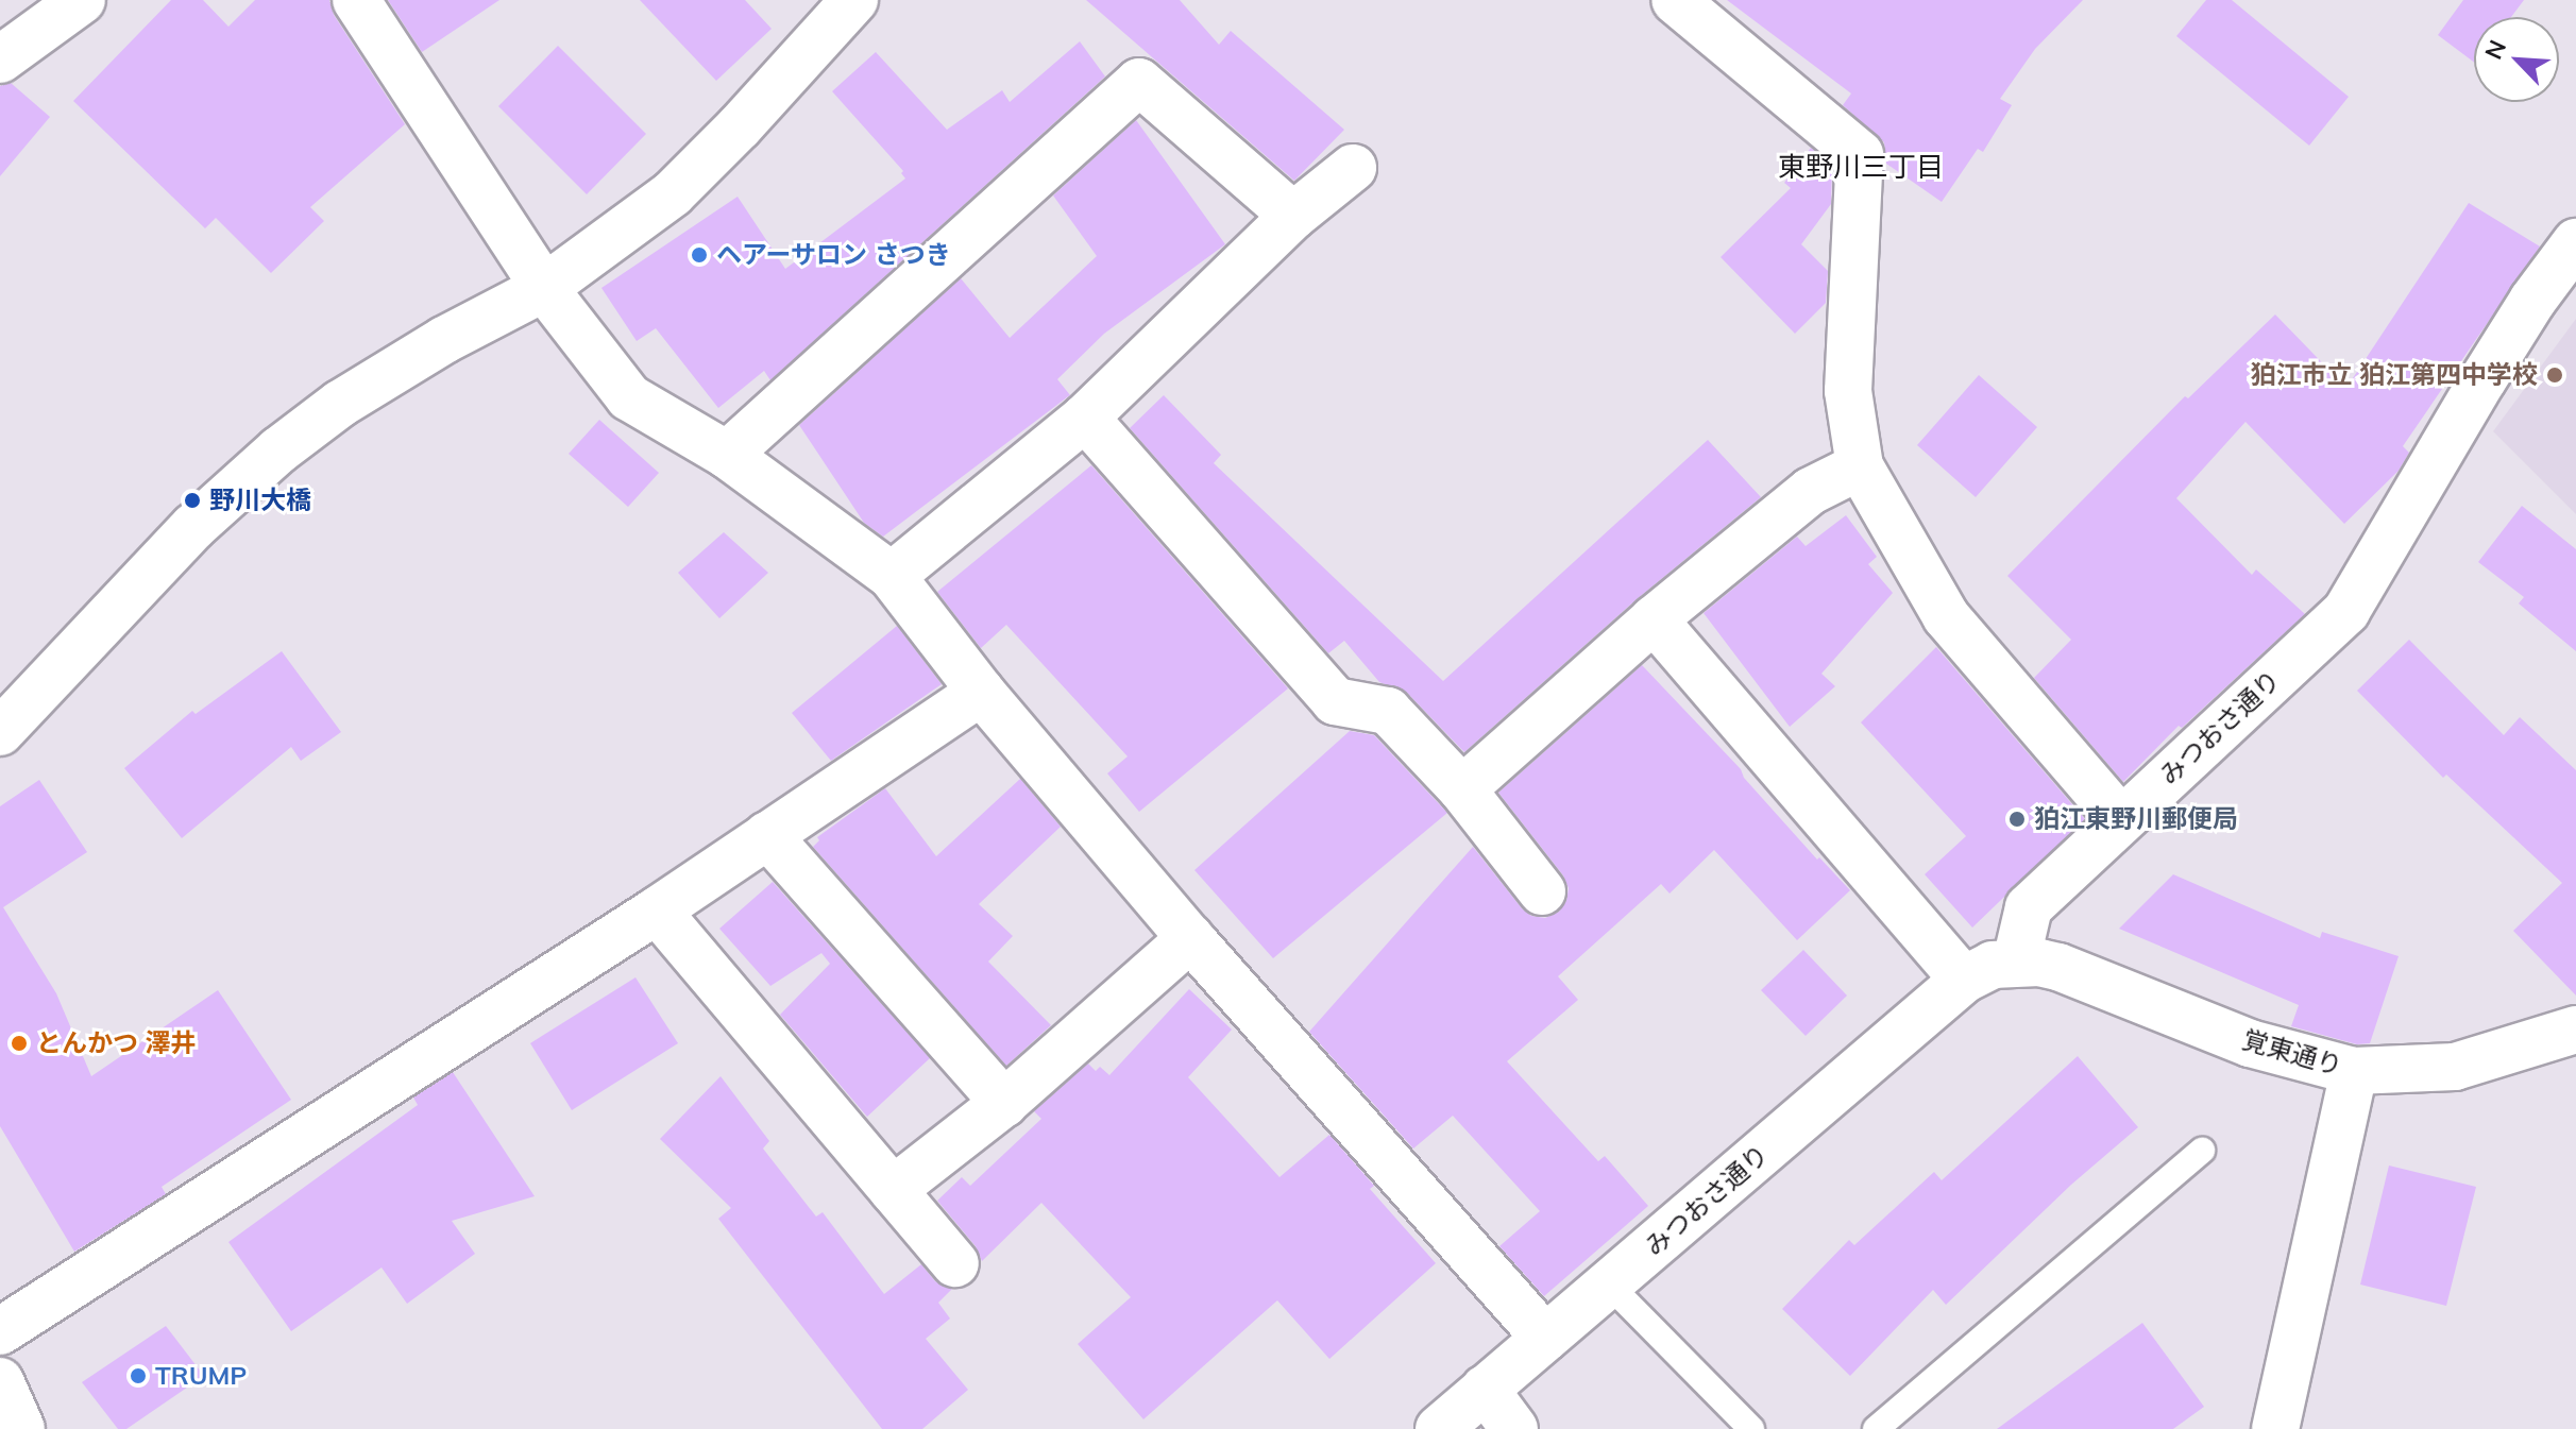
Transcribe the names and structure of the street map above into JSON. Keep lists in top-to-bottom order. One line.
{"streets":{"street":["みつおさ通り","覚東通り"]},"crossings":[["みつおさ通り","覚東通り"]],"districts":["東野川三丁目"],"places":["ヘアーサロン さつき","狛江市立 狛江第四中学校","野川大橋","狛江東野川郵便局","とんかつ 澤井","TRUMP"],"north":"top left"}
